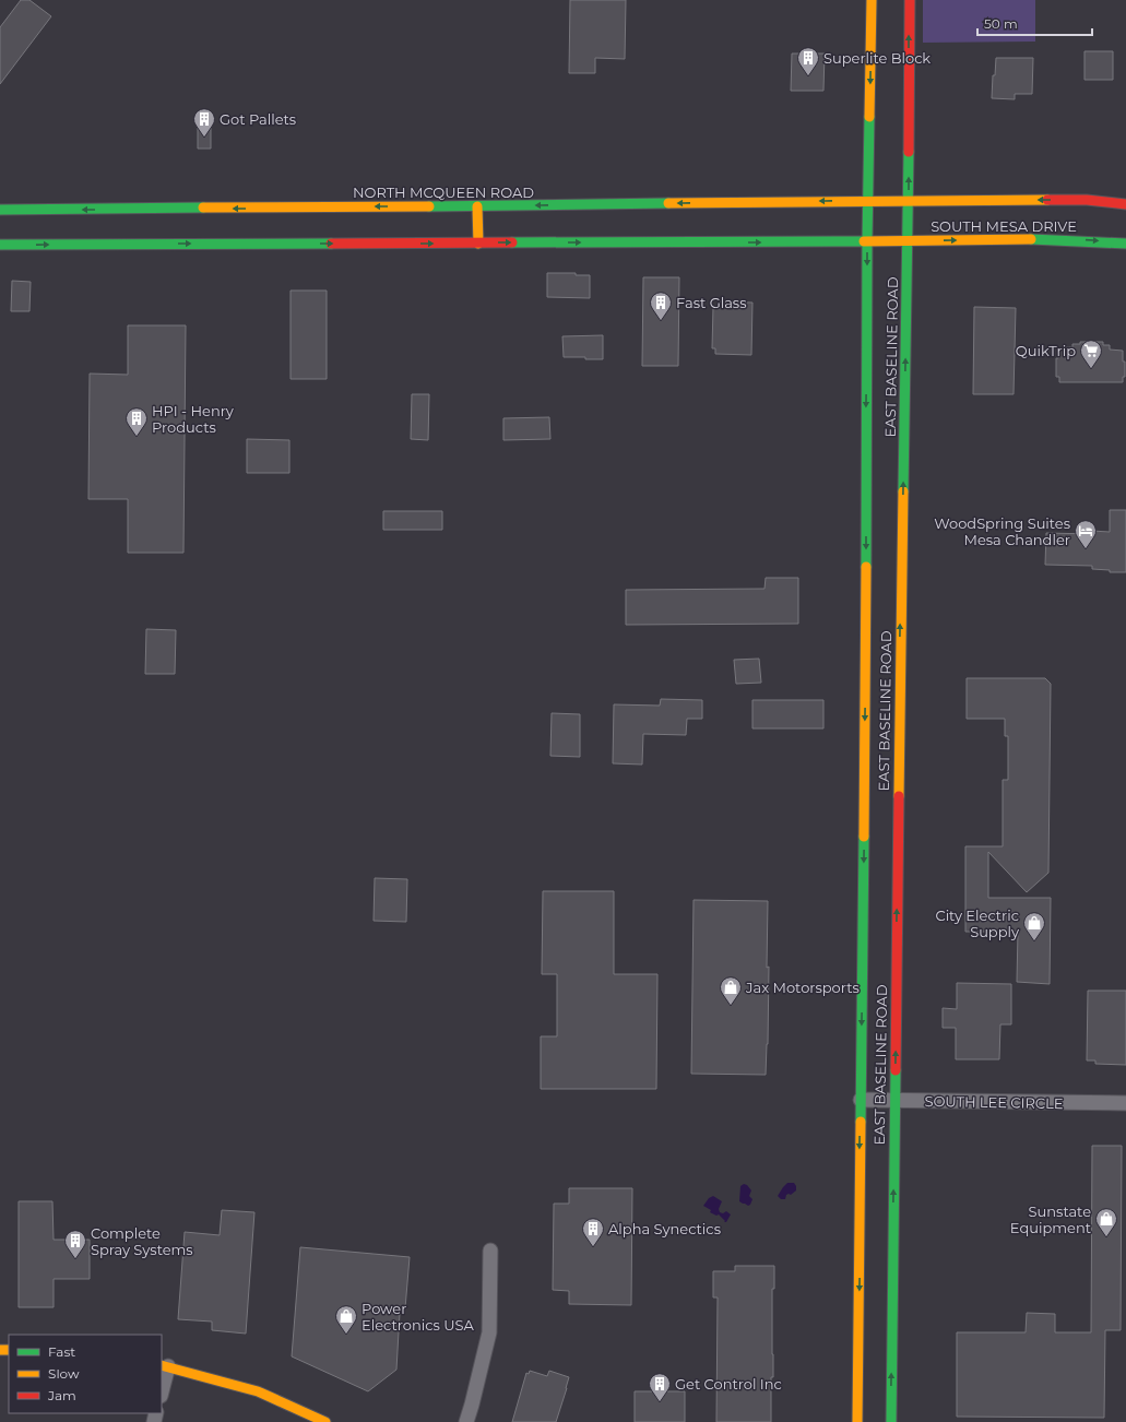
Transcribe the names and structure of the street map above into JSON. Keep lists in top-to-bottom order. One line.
{"streets":{"main road":["NORTH MCQUEEN ROAD","SOUTH MESA DRIVE","EAST BASELINE ROAD"],"street":["SOUTH LEE CIRCLE"]},"crossings":[["NORTH MCQUEEN ROAD","SOUTH MESA DRIVE"],["NORTH MCQUEEN ROAD","EAST BASELINE ROAD"],["SOUTH MESA DRIVE","EAST BASELINE ROAD"],["EAST BASELINE ROAD","SOUTH LEE CIRCLE"]],"places":{"building":["Superlite Block","Got Pallets","Fast Glass","HPI - Henry Products","Alpha Synectics","Complete Spray Systems","Get Control Inc"],"supermarket":["QuikTrip"],"hotel":["WoodSpring Suites Mesa Chandler"],"shop":["City Electric Supply","Jax Motorsports","Sunstate Equipment","Power Electronics USA"]},"legend":["Fast","Slow","Jam"],"scale_bar":"50 m"}
